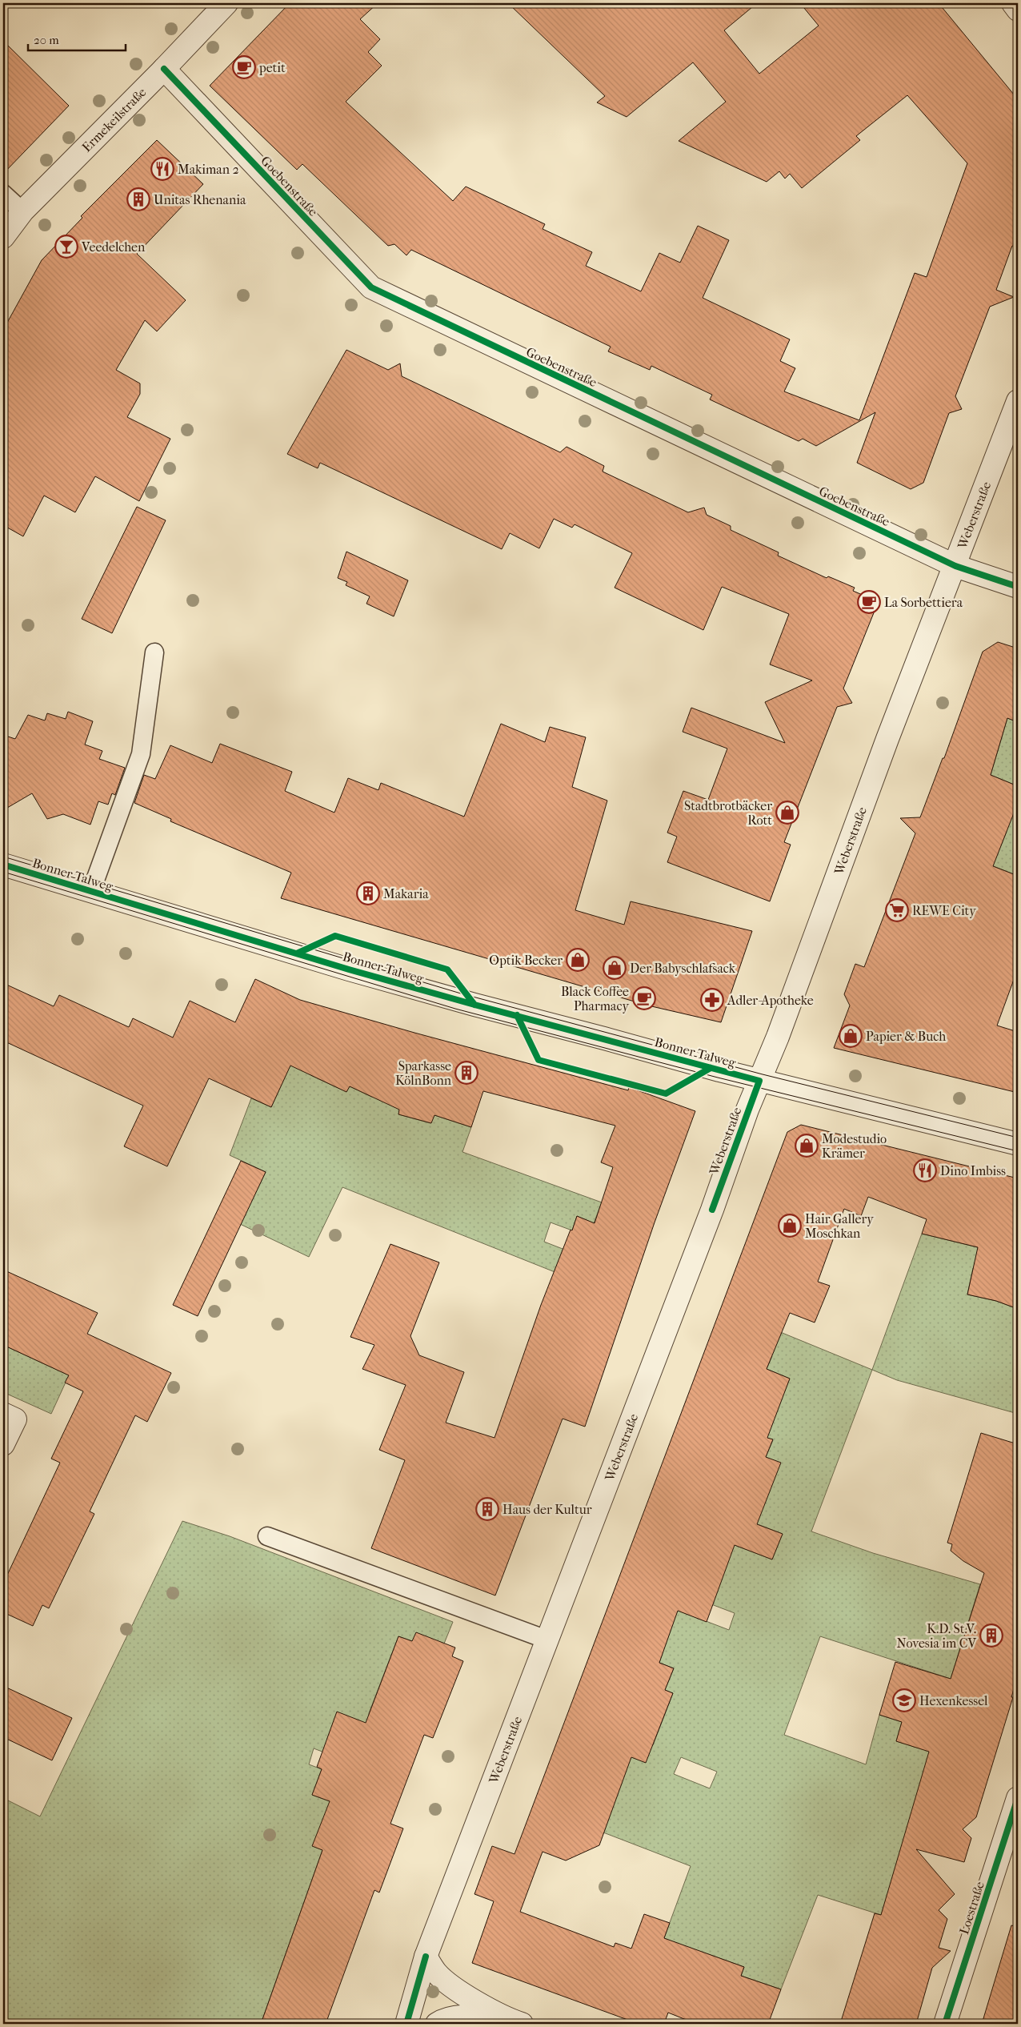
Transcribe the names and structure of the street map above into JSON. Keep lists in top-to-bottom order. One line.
{"streets":{"street":["Ermekeilstraße","Goebenstraße","Weberstraße","Bonner Talweg","Loestraße"]},"crossings":[["Ermekeilstraße","Goebenstraße"],["Goebenstraße","Weberstraße"],["Weberstraße","Bonner Talweg"]],"places":{"cafe":["petit","La Sorbettiera","Black Coffee Pharmacy"],"restaurant":["Makiman 2","Dino Imbiss"],"building":["Unitas Rhenania","Makaria","Sparkasse KölnBonn","Haus der Kultur","K.D. St.V. Novesia im CV"],"bar":["Veedelchen"],"shop":["Stadtbrotbäcker Rott","Optik Becker","Der Babyschlafsack","Papier & Buch","Modestudio Krämer","Hair Gallery Moschkan"],"supermarket":["REWE City"],"pharmacy":["Adler-Apotheke"],"school or university":["Hexenkessel"]},"scale_bar":"20 m"}
